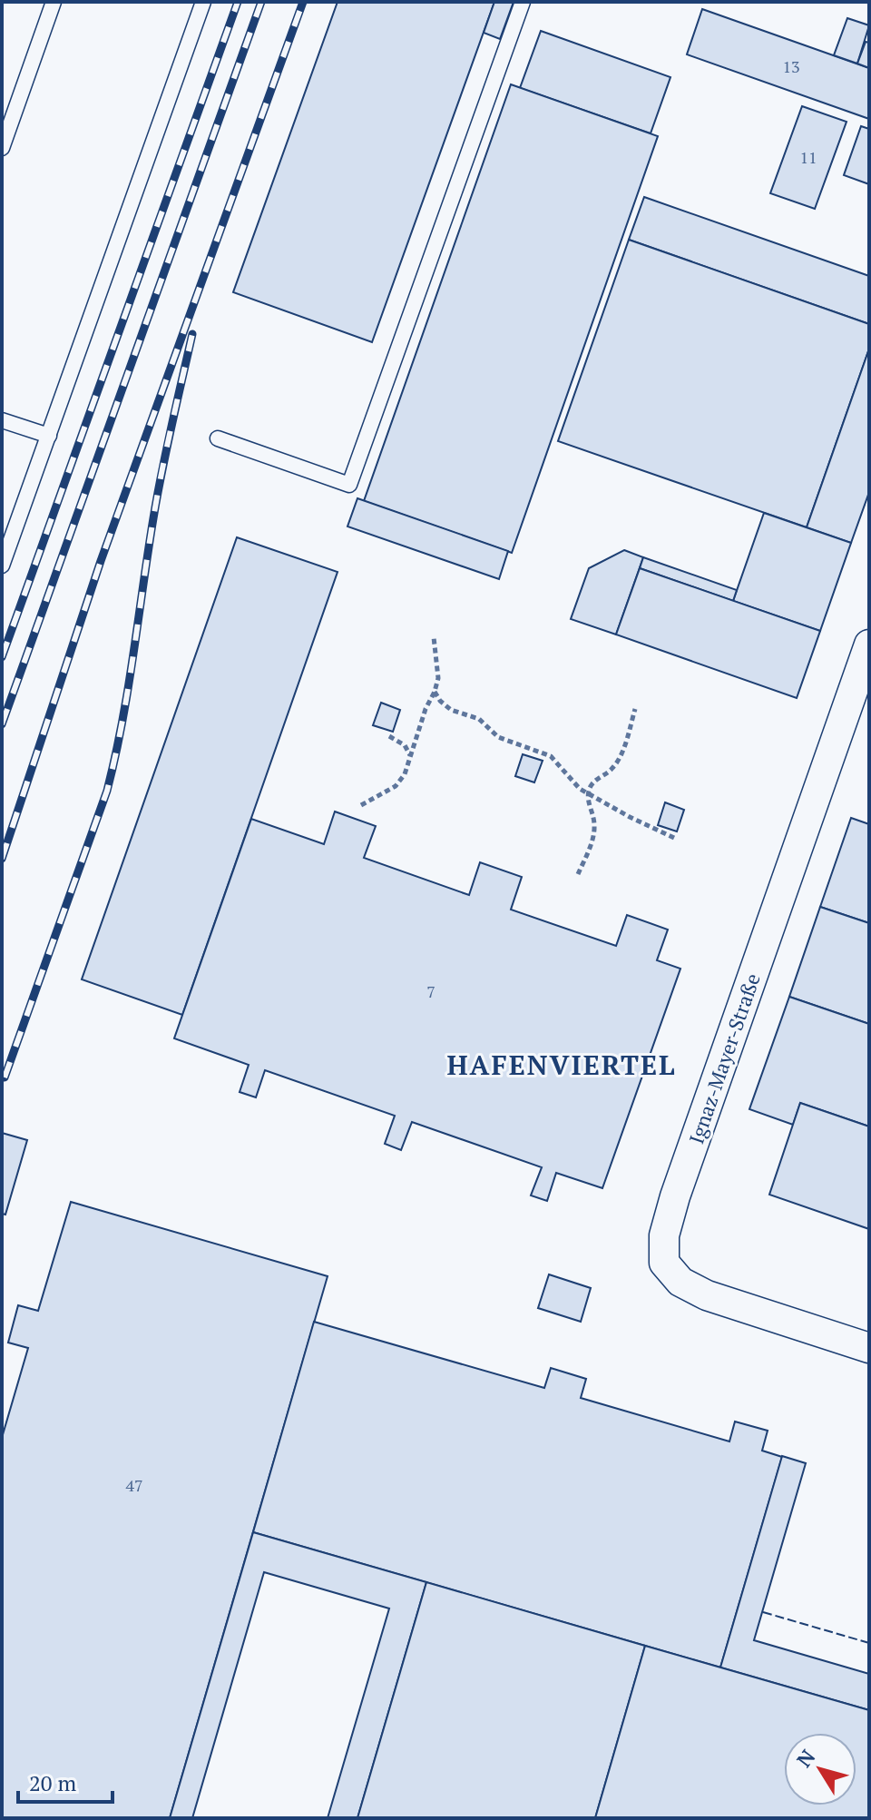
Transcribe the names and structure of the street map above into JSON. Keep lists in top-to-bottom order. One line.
{"streets":{"street":["Ignaz-Mayer-Straße"]},"districts":["HAFENVIERTEL"],"house_numbers":["13","11","7","47"],"scale_bar":"20 m","north":"top left"}
